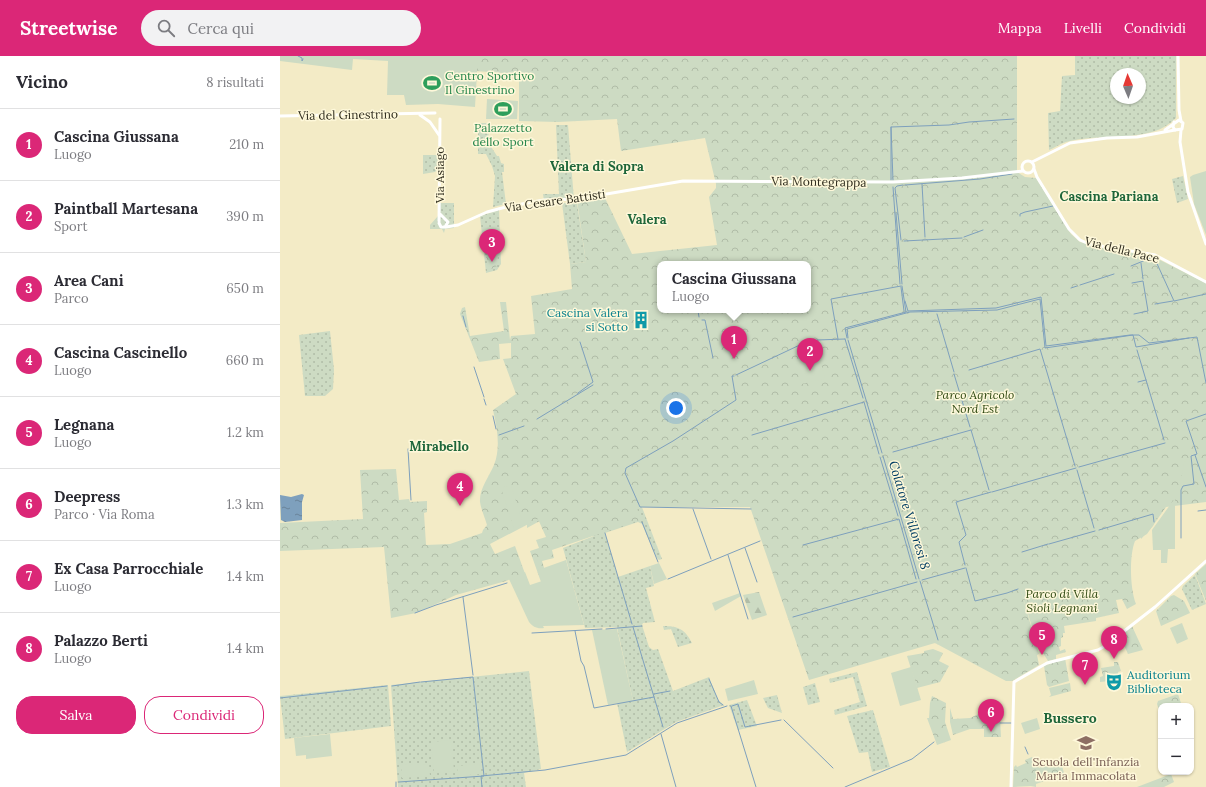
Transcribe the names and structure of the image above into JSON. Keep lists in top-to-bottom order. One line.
{"streets":{"street":["Via del Ginestrino","Via Asiago","Via Montegrappa","Via Cesare Battisti","Via della Pace"]},"crossings":[["Via del Ginestrino","Via Asiago"],["Via Montegrappa","Via Cesare Battisti"],["Via Montegrappa","Via della Pace"]],"districts":["Valera di Sopra","Cascina Pariana","Valera","Mirabello","Bussero"],"water":["Colatore Villoresi 8"],"parks":["Parco Agricolo Nord Est","Parco di Villa Sioli Legnani"],"places":{"sports":["Centro Sportivo Il Ginestrino","Palazzetto dello Sport"],"building":["Cascina Valera si Sotto"],"theatre":["Auditorium Biblioteca"],"school or university":["Scuola dell'Infanzia Maria Immacolata"]},"north":"top","page":{"header":"Streetwise","search":"Cerca qui","nav":["Mappa","Livelli","Condividi"],"heading":["Vicino","8 risultati"],"list":[{"mark":"1","name":"Cascina Giussana","note":"Luogo","value":"210 m"},{"mark":"2","name":"Paintball Martesana","note":"Sport","value":"390 m"},{"mark":"3","name":"Area Cani","note":"Parco","value":"650 m"},{"mark":"4","name":"Cascina Cascinello","note":"Luogo","value":"660 m"},{"mark":"5","name":"Legnana","note":"Luogo","value":"1.2 km"},{"mark":"6","name":"Deepress","note":"Parco · Via Roma","value":"1.3 km"},{"mark":"7","name":"Ex Casa Parrocchiale","note":"Luogo","value":"1.4 km"},{"mark":"8","name":"Palazzo Berti","note":"Luogo","value":"1.4 km"}],"pins":["3","1","2","4","5","8","7","6"],"popup":["Cascina Giussana","Luogo"],"buttons":["Salva","Condividi"],"map_buttons":["+","−"]}}
